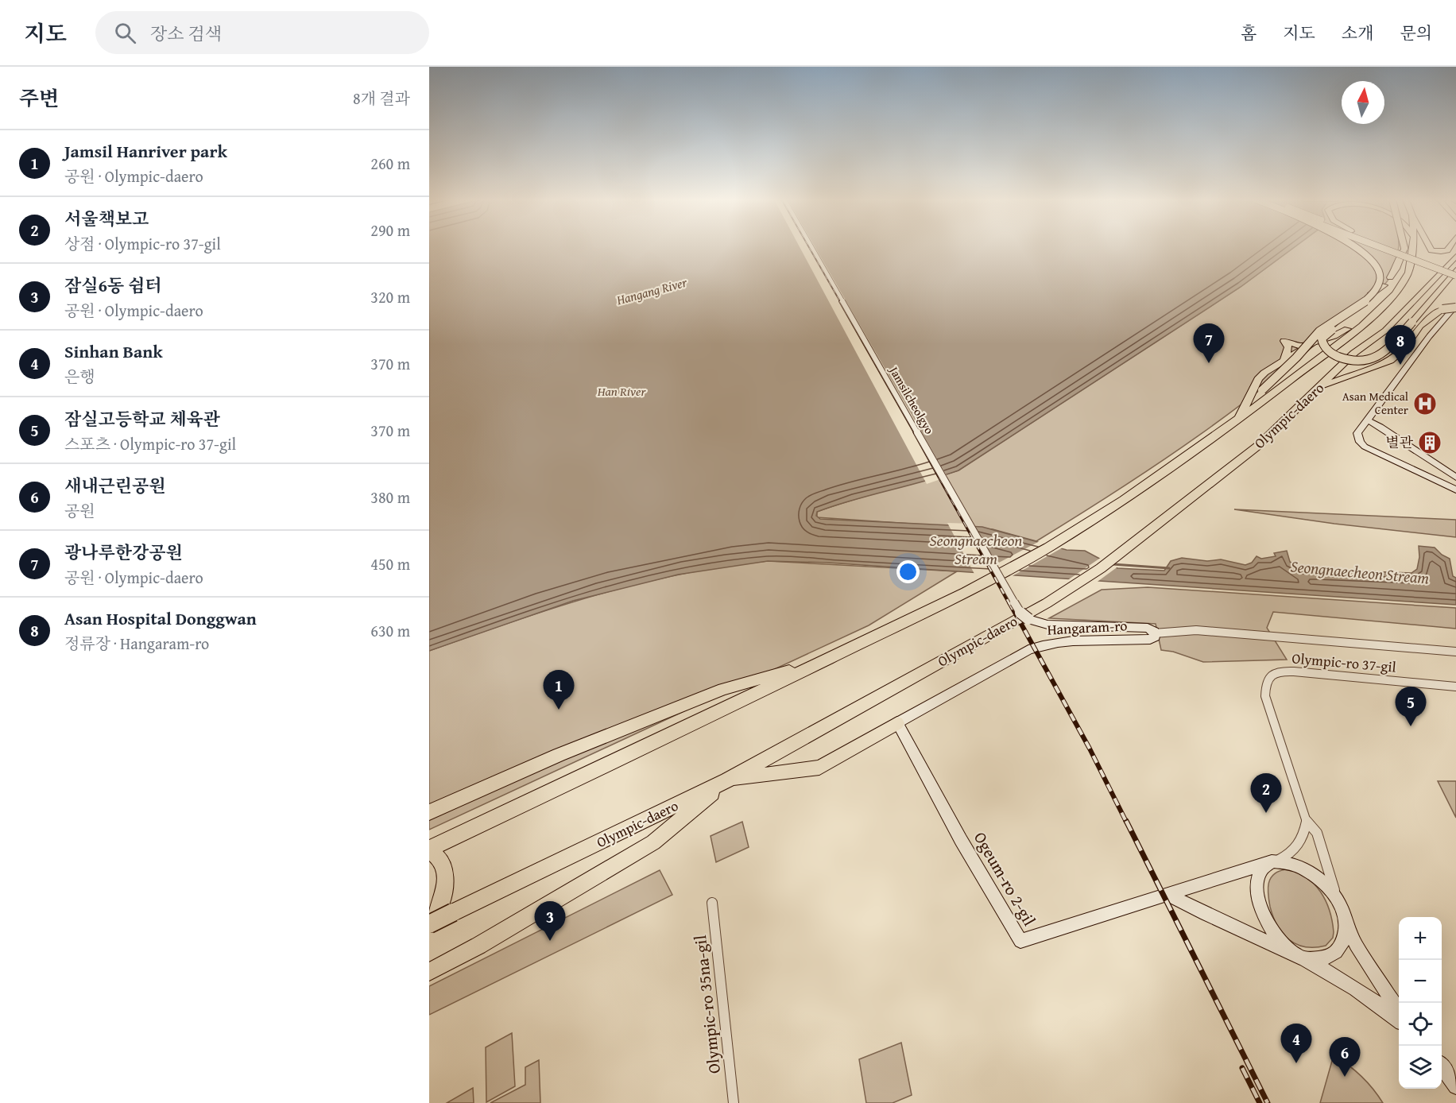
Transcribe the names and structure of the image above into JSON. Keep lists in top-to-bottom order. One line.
{"streets":{"highway":["Olympic-daero"],"main road":["Hangaram-ro","Ogeum-ro 2-gil"],"street":["Jamsilcheolgyo","Olympic-ro 37-gil","Olympic-ro 35na-gil"]},"crossings":[["Jamsilcheolgyo","Hangaram-ro"],["Hangaram-ro","Ogeum-ro 2-gil"]],"water":["Hangang River","Han River","Seongnaecheon Stream"],"places":{"hospital":["Asan Medical Center"],"building":["별관"]},"north":"top","page":{"header":"지도","search":"장소 검색","nav":["홈","지도","소개","문의"],"heading":["주변","8개 결과"],"list":[{"mark":"1","name":"Jamsil Hanriver park","note":"공원 · Olympic-daero","value":"260 m"},{"mark":"2","name":"서울책보고","note":"상점 · Olympic-ro 37-gil","value":"290 m"},{"mark":"3","name":"잠실6동 쉼터","note":"공원 · Olympic-daero","value":"320 m"},{"mark":"4","name":"Sinhan Bank","note":"은행","value":"370 m"},{"mark":"5","name":"잠실고등학교 체육관","note":"스포츠 · Olympic-ro 37-gil","value":"370 m"},{"mark":"6","name":"새내근린공원","note":"공원","value":"380 m"},{"mark":"7","name":"광나루한강공원","note":"공원 · Olympic-daero","value":"450 m"},{"mark":"8","name":"Asan Hospital Donggwan","note":"정류장 · Hangaram-ro","value":"630 m"}],"pins":["7","8","1","5","2","3","4","6"],"map_buttons":["+","−"]}}
